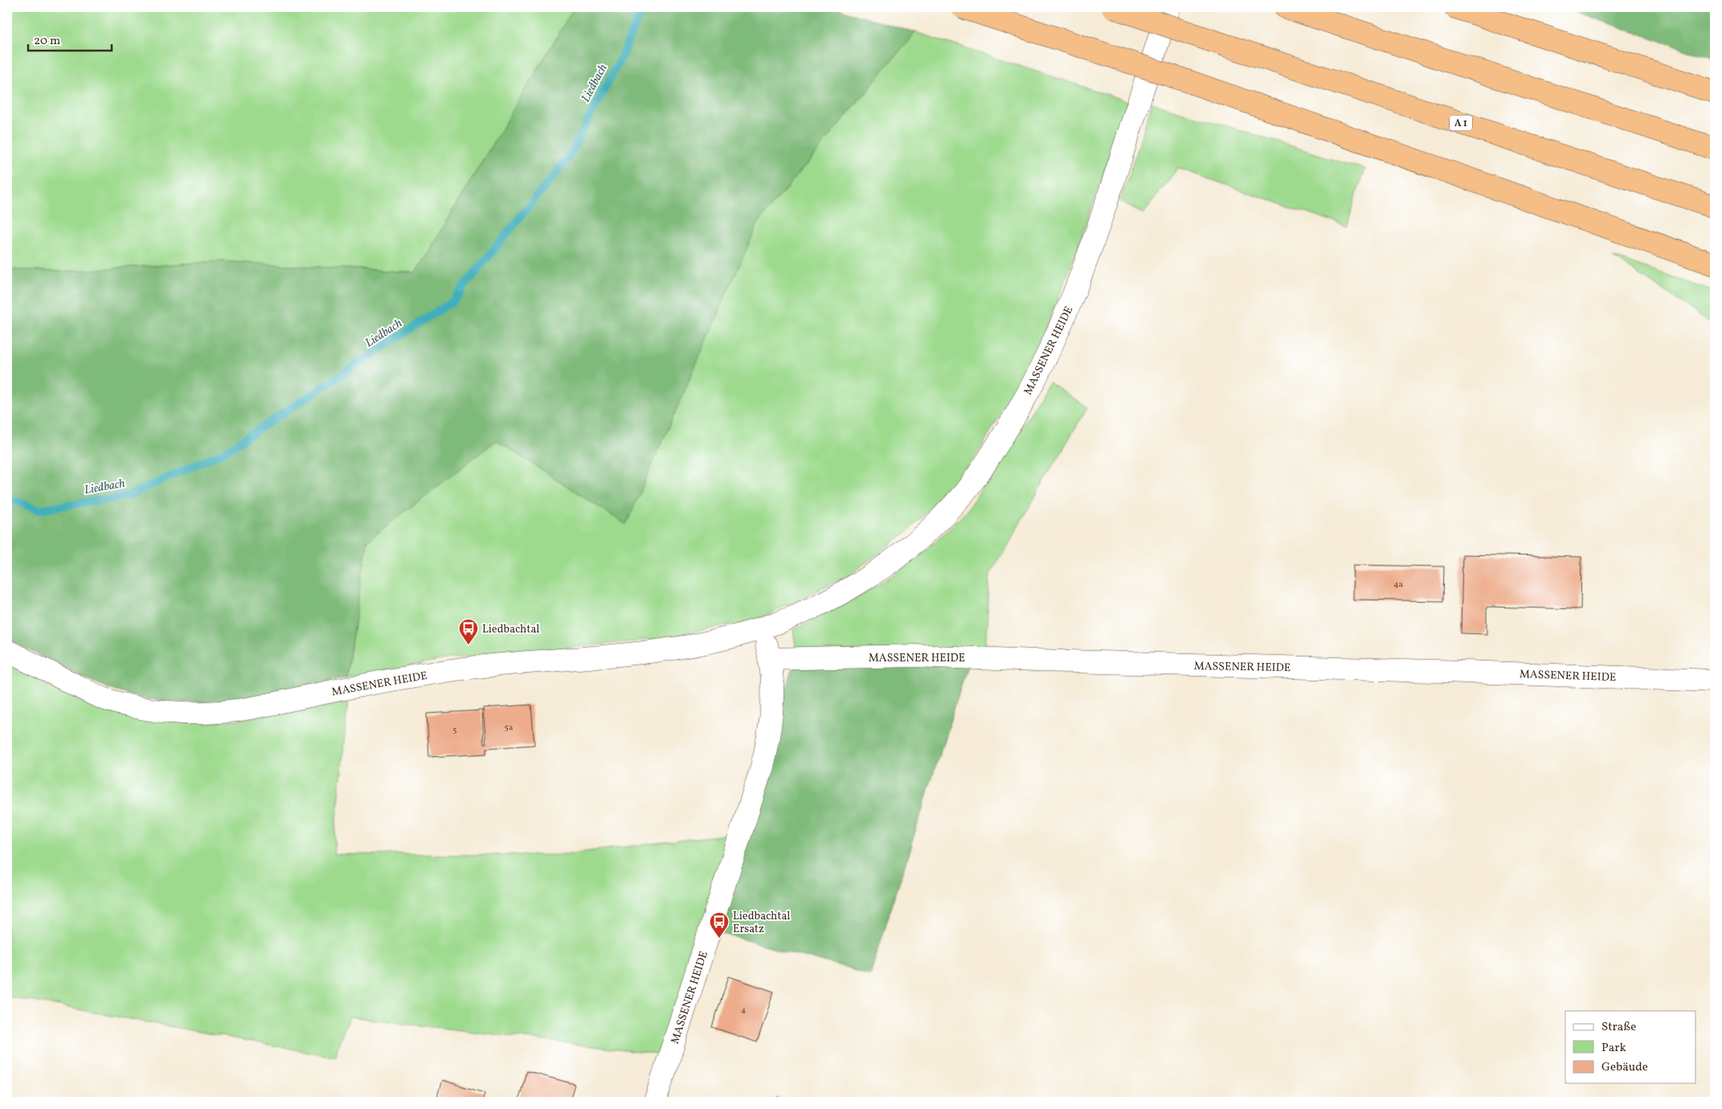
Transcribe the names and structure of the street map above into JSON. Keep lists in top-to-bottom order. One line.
{"streets":{"highway":["A 1"],"street":["MASSENER HEIDE"]},"water":["Liedbach"],"places":{"bus stop":["Liedbachtal","Liedbachtal Ersatz"]},"house_numbers":["4a","5a","5","4"],"legend":["Straße","Park","Gebäude"],"scale_bar":"20 m"}
